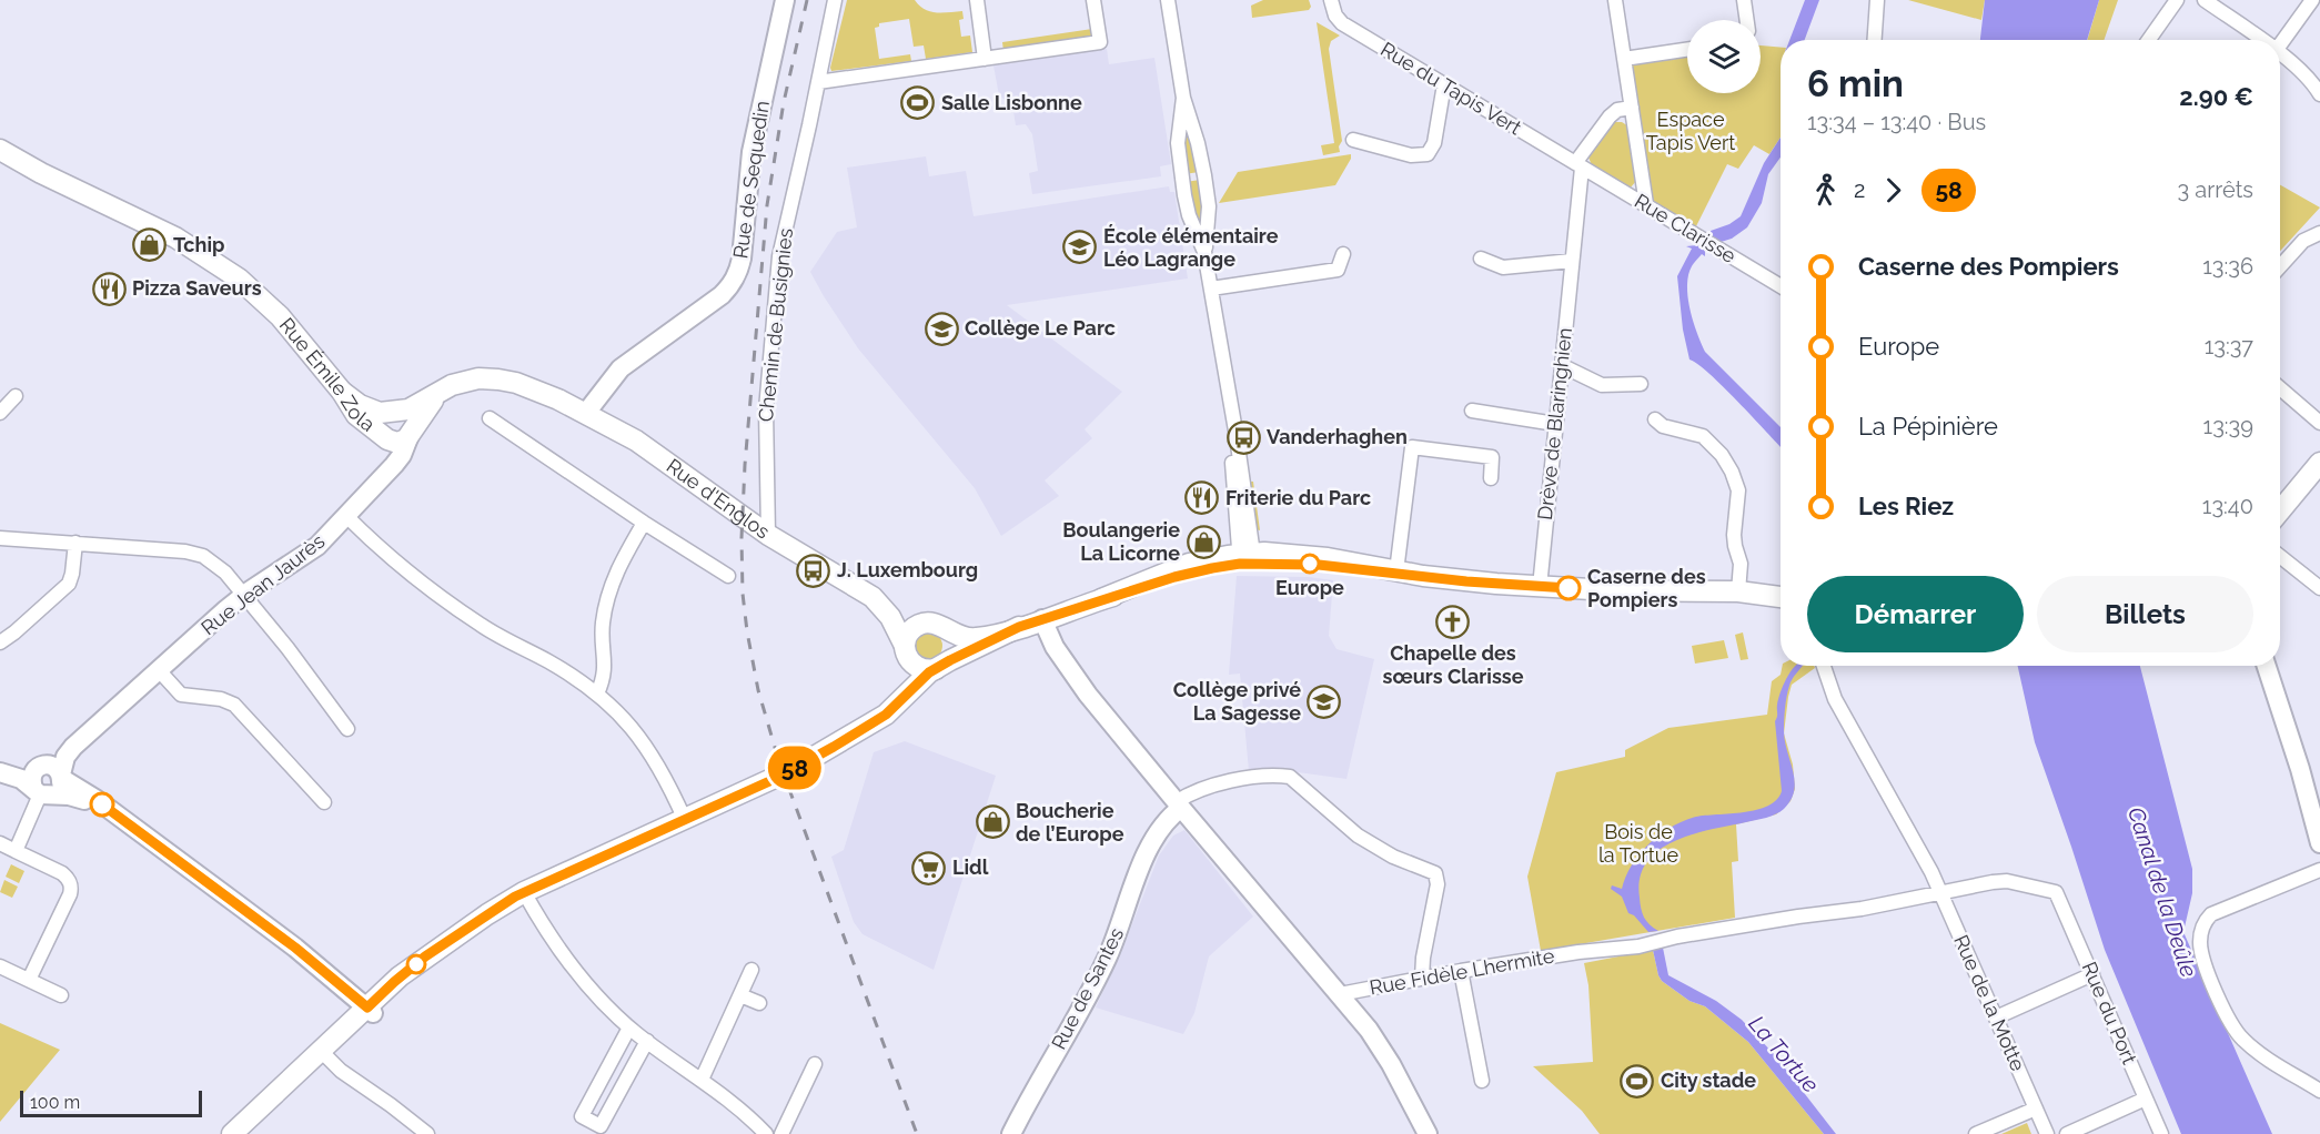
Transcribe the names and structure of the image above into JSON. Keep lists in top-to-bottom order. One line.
{"streets":{"main road":["Rue Émile Zola","Rue d'Englos"],"street":["Rue du Tapis Vert","Rue de Sequedin","Rue Clarisse","Chemin de Busignies","Drève de Blaringhien","Rue Jean Jaurès","Rue Fidèle Lhermite","Rue de Santes","Rue de la Motte","Rue du Port"]},"crossings":[["Rue du Tapis Vert","Rue Clarisse"],["Rue du Tapis Vert","Drève de Blaringhien"],["Rue de Sequedin","Rue d'Englos"],["Rue Clarisse","Drève de Blaringhien"],["Chemin de Busignies","Rue d'Englos"],["Rue Émile Zola","Rue Jean Jaurès"],["Rue Fidèle Lhermite","Rue de la Motte"],["Rue Fidèle Lhermite","Rue du Port"]],"water":["Canal de la Deûle","La Tortue"],"parks":["Espace Tapis Vert","Bois de la Tortue"],"places":{"sports":["Salle Lisbonne","City stade"],"shop":["Tchip","Boulangerie La Licorne","Boucherie de l’Europe"],"school or university":["École élémentaire Léo Lagrange","Collège Le Parc","Collège privé La Sagesse"],"restaurant":["Pizza Saveurs","Friterie du Parc"],"bus stop":["Vanderhaghen","J. Luxembourg"],"other":["Europe","Caserne des Pompiers"],"church":["Chapelle des sœurs Clarisse"],"supermarket":["Lidl"]},"lines":["bus line 58"],"scale_bar":"100 m","page":{"on_map":"58","heading":["6 min","13:34 – 13:40 · Bus","2.90 €"],"legs":["2","58","3 arrêts"],"list":[{"name":"Caserne des Pompiers","value":"13:36"},{"name":"Europe","value":"13:37"},{"name":"La Pépinière","value":"13:39"},{"name":"Les Riez","value":"13:40"}],"buttons":["Démarrer","Billets"],"scale":"100 m"}}
